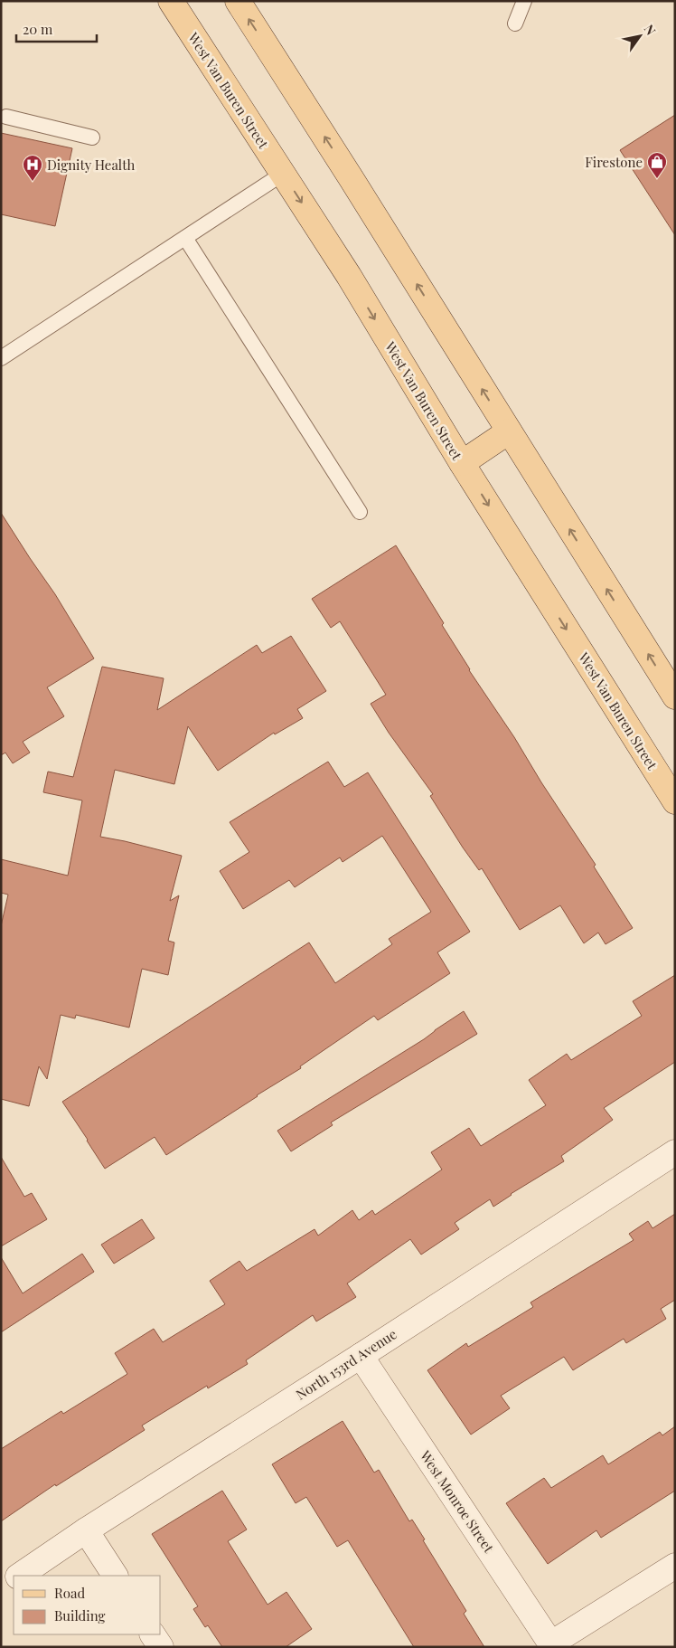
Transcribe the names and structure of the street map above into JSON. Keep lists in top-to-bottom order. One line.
{"streets":{"main road":["West Van Buren Street"],"street":["North 153rd Avenue","West Monroe Street"]},"crossings":[["North 153rd Avenue","West Monroe Street"]],"places":{"shop":["Firestone"],"hospital":["Dignity Health"]},"legend":["Road","Building"],"scale_bar":"20 m","north":"top right"}
